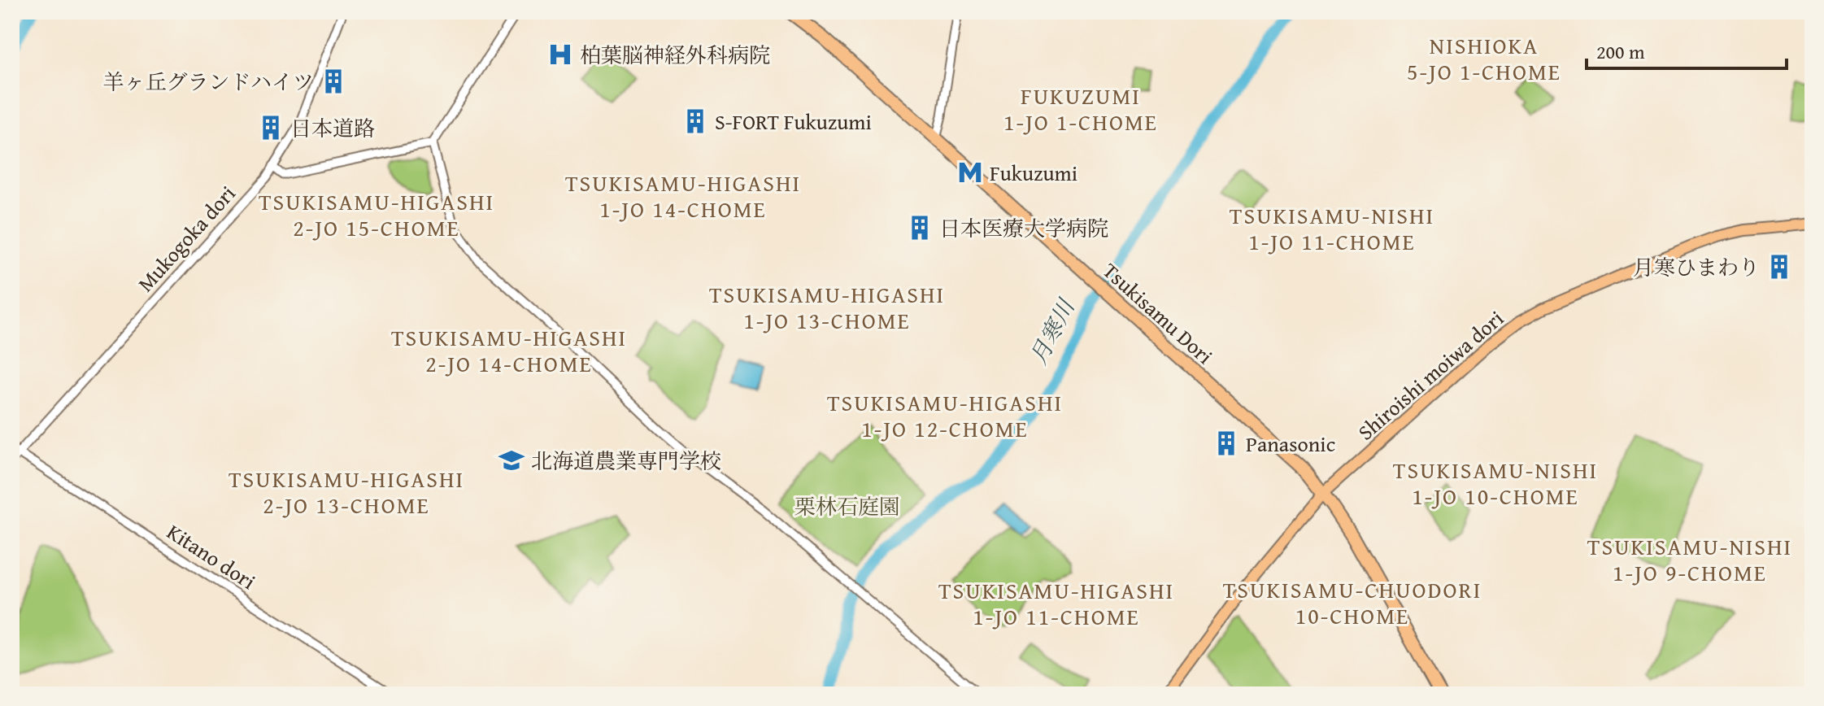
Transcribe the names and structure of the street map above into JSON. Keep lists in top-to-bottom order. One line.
{"streets":{"highway":["Tsukisamu Dori"],"main road":["Shiroishi moiwa dori"],"street":["Mukogoka dori","Kitano dori"]},"crossings":[["Mukogoka dori","Kitano dori"],["Tsukisamu Dori","Shiroishi moiwa dori"]],"districts":["NISHIOKA 5-JO 1-CHOME","FUKUZUMI 1-JO 1-CHOME","TSUKISAMU-HIGASHI 1-JO 14-CHOME","TSUKISAMU-HIGASHI 2-JO 15-CHOME","TSUKISAMU-NISHI 1-JO 11-CHOME","TSUKISAMU-HIGASHI 1-JO 13-CHOME","TSUKISAMU-HIGASHI 2-JO 14-CHOME","TSUKISAMU-HIGASHI 1-JO 12-CHOME","TSUKISAMU-NISHI 1-JO 10-CHOME","TSUKISAMU-HIGASHI 2-JO 13-CHOME","TSUKISAMU-NISHI 1-JO 9-CHOME","TSUKISAMU-CHUODORI 10-CHOME","TSUKISAMU-HIGASHI 1-JO 11-CHOME"],"water":["月寒川"],"parks":["栗林石庭園"],"places":{"hospital":["柏葉脳神経外科病院"],"building":["羊ヶ丘グランドハイツ","S-FORT Fukuzumi","日本道路","日本医療大学病院","月寒ひまわり","Panasonic"],"metro station":["Fukuzumi"],"school or university":["北海道農業専門学校"]},"scale_bar":"200 m"}
